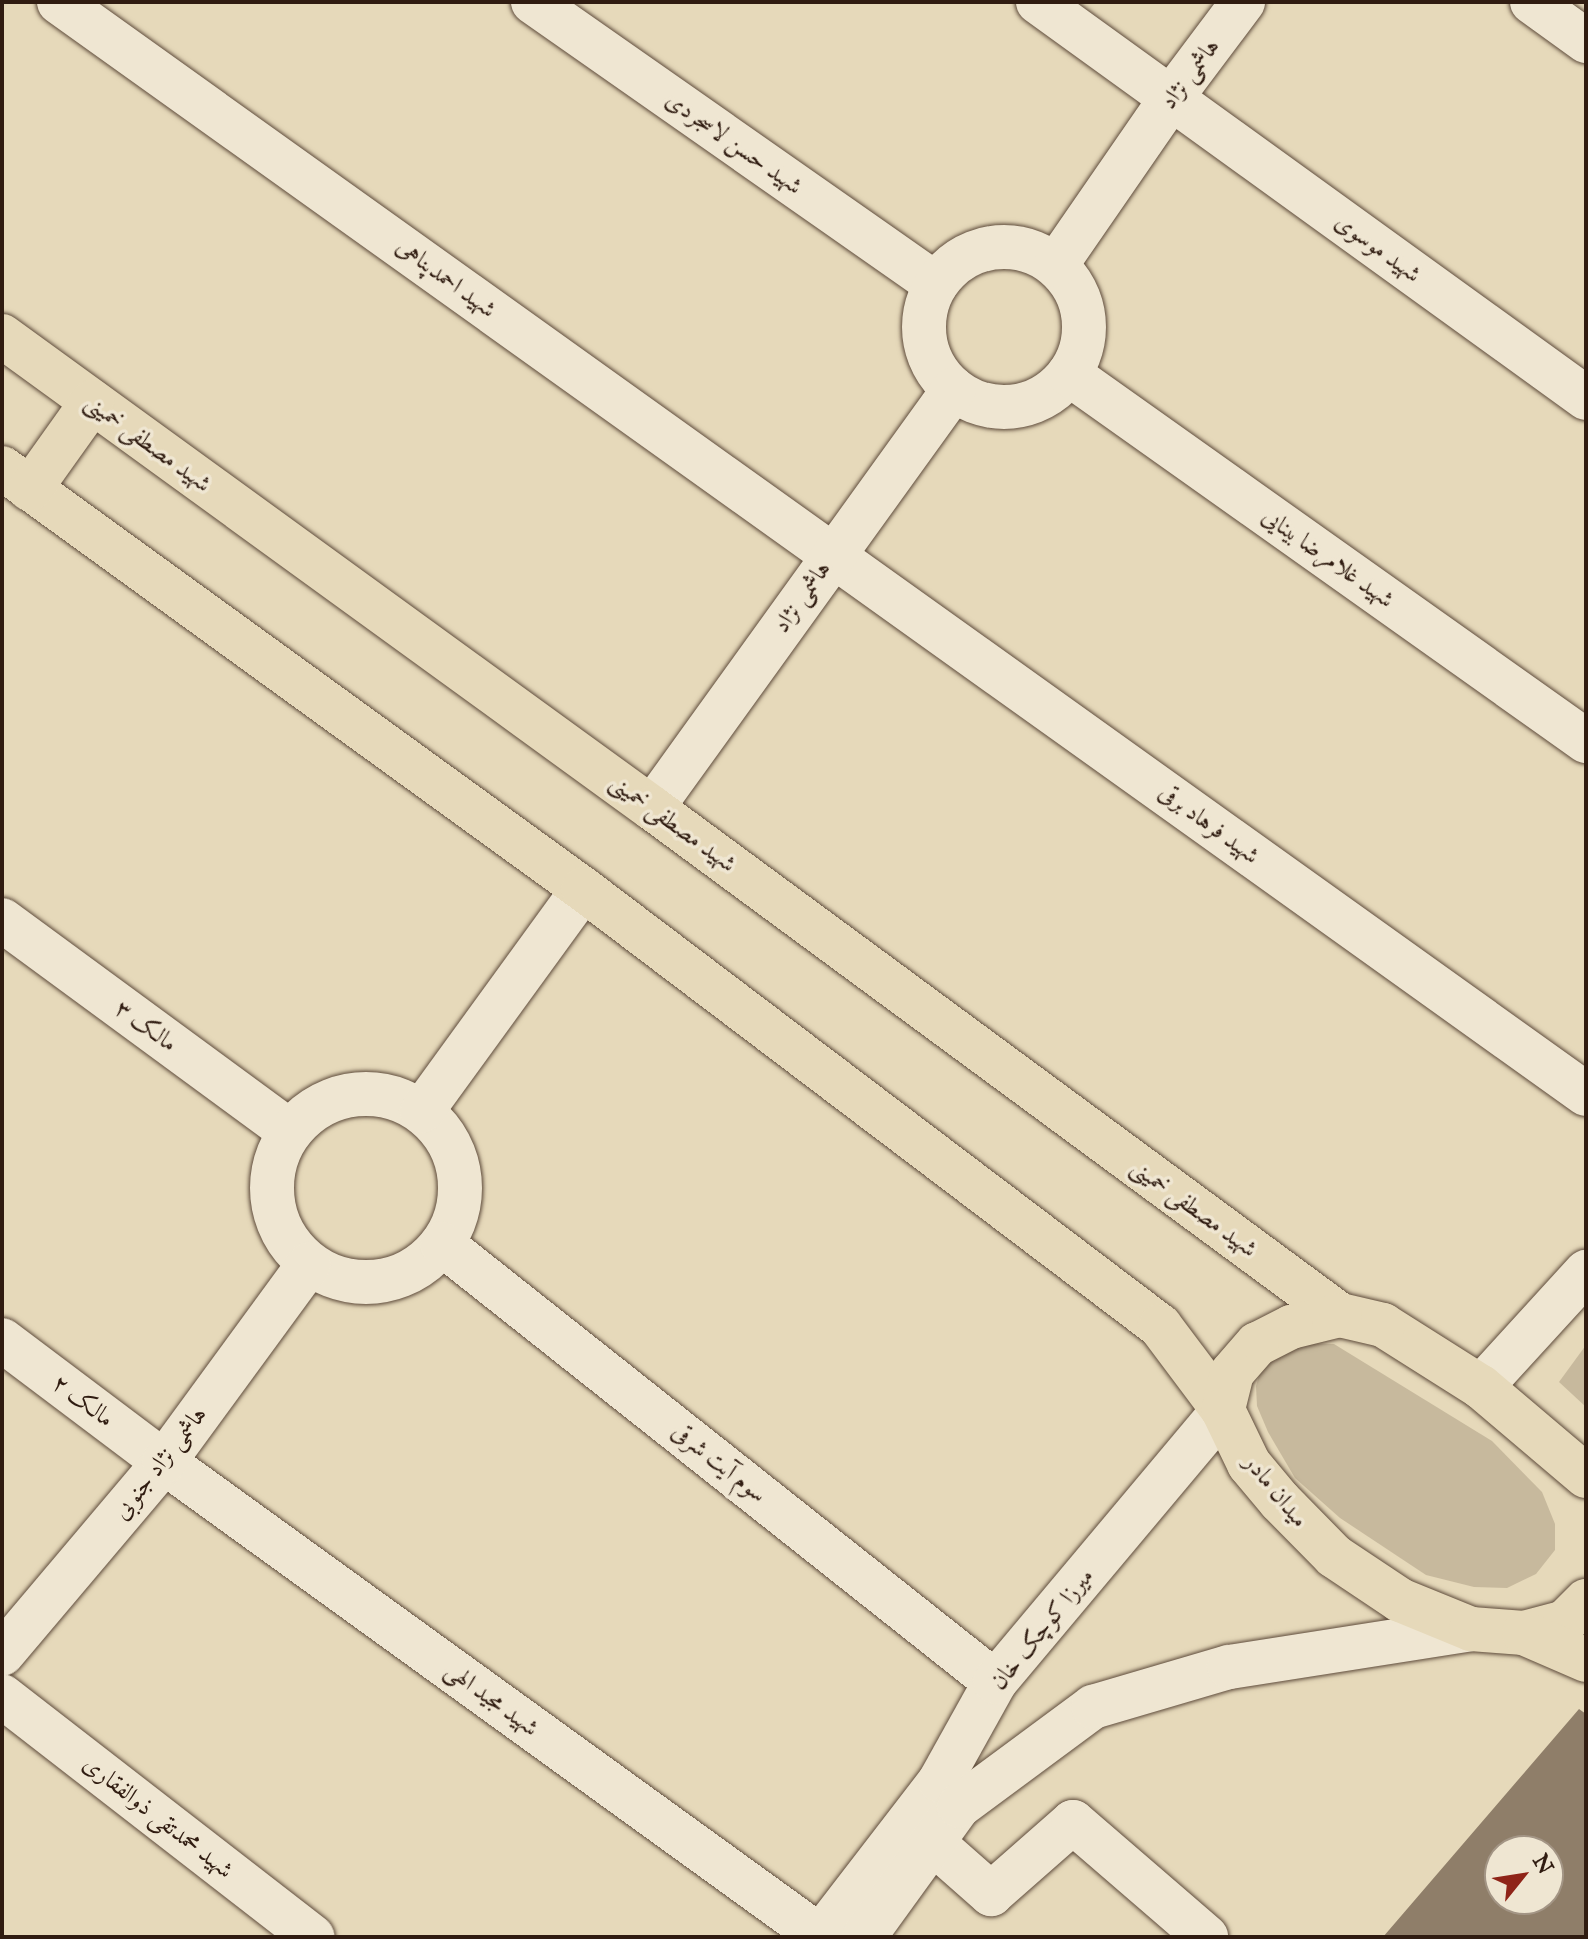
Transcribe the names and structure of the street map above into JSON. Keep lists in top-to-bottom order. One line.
{"streets":{"main road":["شهید مصطفی خمینی","میدان مادر"],"street":["هاشمی نژاد","شهید حسن لاسجردی","شهید موسوی","شهید احمدپناهی","شهید غلامرضا بینایی","شهید فرهاد برقی","مالک ۳","مالک ۲","هاشمی نژاد جنوبی","سوم آیت شرقی","میرزا کوچک خان","شهید مجید الهی","شهید محمدتقی ذوالفقاری"]},"crossings":[["هاشمی نژاد","شهید حسن لاسجردی"],["هاشمی نژاد","شهید موسوی"],["هاشمی نژاد","شهید احمدپناهی"],["هاشمی نژاد","شهید مصطفی خمینی"],["هاشمی نژاد","شهید غلامرضا بینایی"],["هاشمی نژاد","شهید فرهاد برقی"],["شهید حسن لاسجردی","شهید غلامرضا بینایی"],["شهید احمدپناهی","شهید فرهاد برقی"],["مالک ۳","هاشمی نژاد جنوبی"],["مالک ۳","سوم آیت شرقی"],["مالک ۲","هاشمی نژاد جنوبی"],["مالک ۲","شهید مجید الهی"],["هاشمی نژاد جنوبی","سوم آیت شرقی"],["هاشمی نژاد جنوبی","شهید مجید الهی"],["سوم آیت شرقی","میرزا کوچک خان"],["میدان مادر","میرزا کوچک خان"],["میرزا کوچک خان","شهید مجید الهی"]],"north":"top right"}
